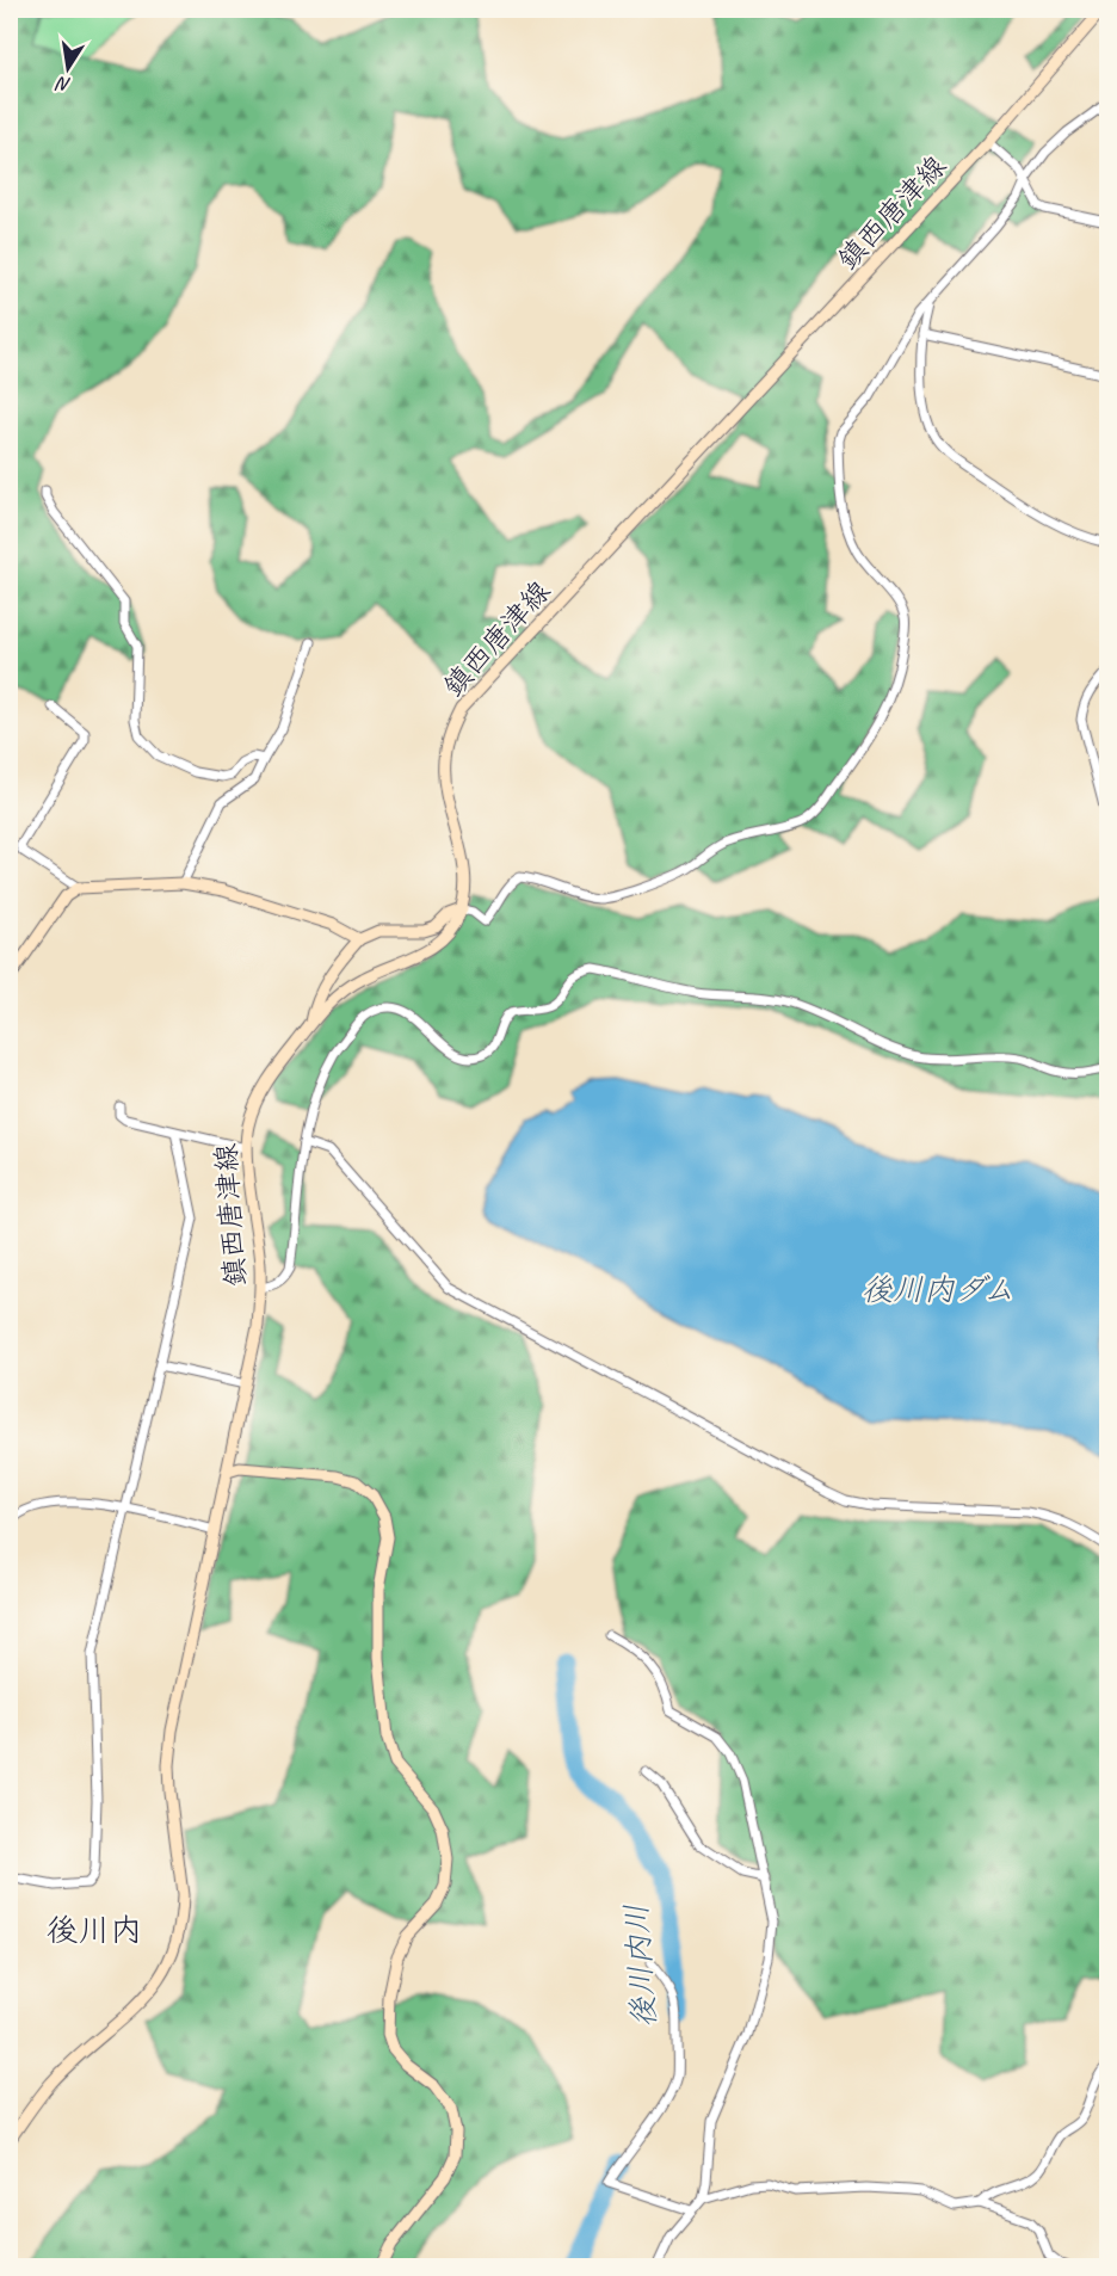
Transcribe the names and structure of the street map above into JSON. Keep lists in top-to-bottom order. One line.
{"streets":{"main road":["鎮西唐津線"]},"districts":["後川内"],"water":["後川内ダム","後川内川"],"north":"bottom"}
